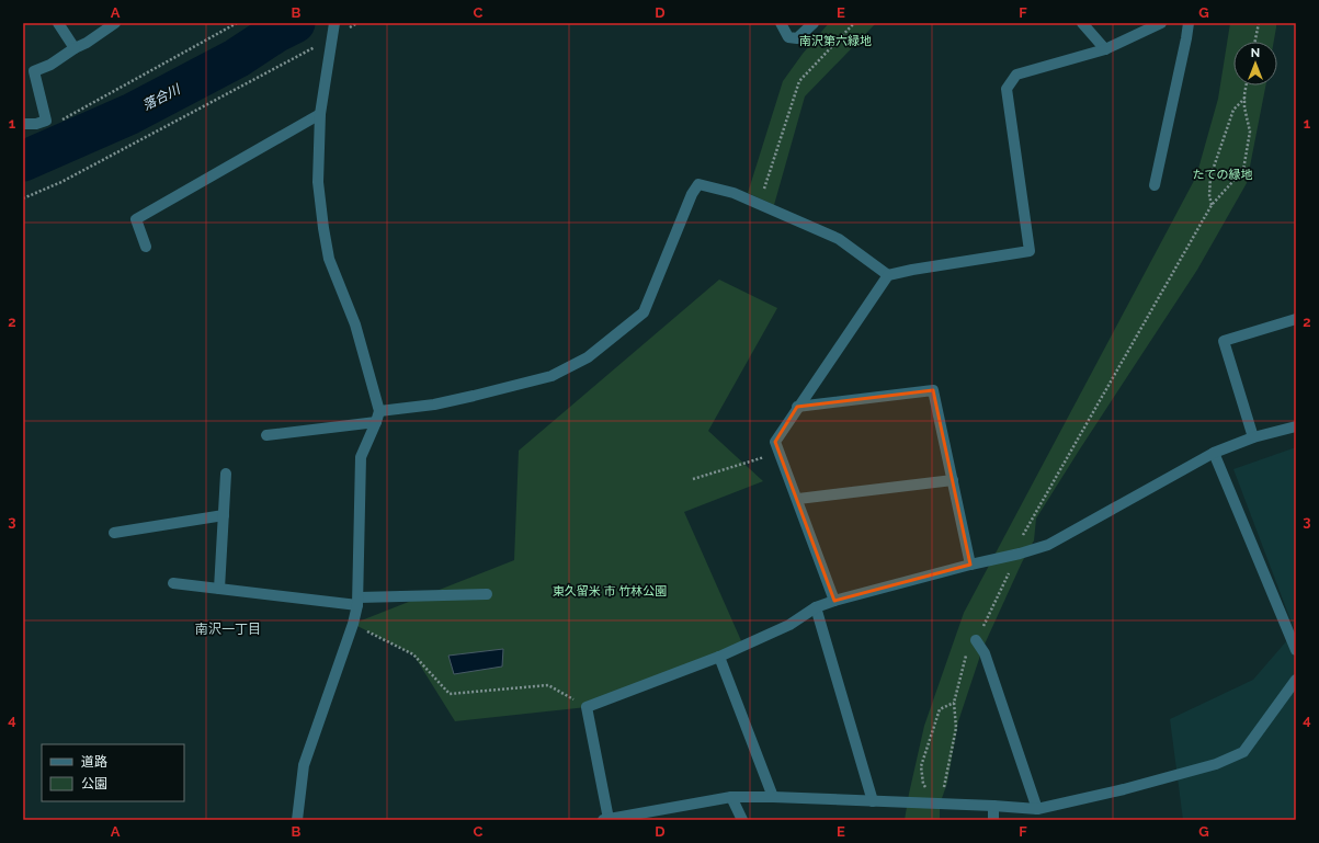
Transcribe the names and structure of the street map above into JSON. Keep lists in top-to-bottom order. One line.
{"districts":["南沢一丁目"],"water":["落合川"],"parks":["南沢第六緑地","たての緑地","東久留米 市 竹林公園"],"legend":["道路","公園"],"north":"top","grid":{"columns":["A","B","C","D","E","F","G"],"rows":["1","2","3","4"]}}
